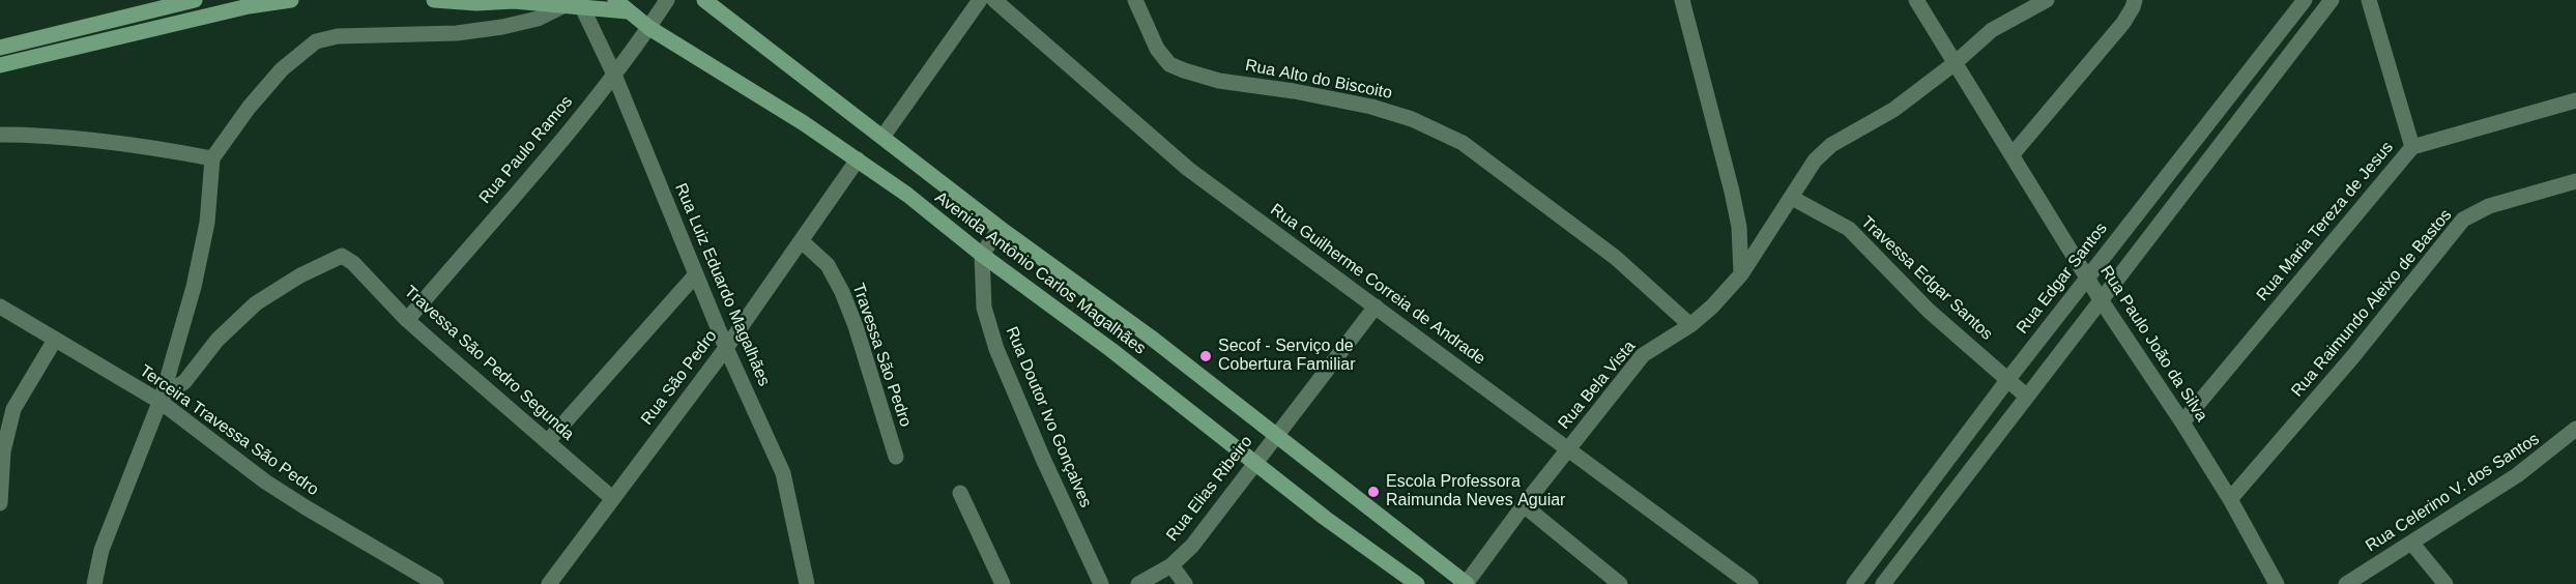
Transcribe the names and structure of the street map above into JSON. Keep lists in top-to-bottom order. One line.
{"streets":{"main road":["Avenida Antônio Carlos Magalhães"],"street":["Rua Alto do Biscoito","Rua Paulo Ramos","Rua Maria Tereza de Jesus","Travessa Edgar Santos","Rua Edgar Santos","Rua Luiz Eduardo Magalhães","Rua Guilherme Correia de Andrade","Rua Raimundo Aleixo de Bastos","Rua Paulo João da Silva","Travessa São Pedro","Travessa São Pedro Segunda","Rua São Pedro","Rua Bela Vista","Rua Doutor Ivo Gonçalves","Terceira Travessa São Pedro","Rua Elias Ribeiro","Rua Celerino V. dos Santos"]},"crossings":[["Rua Alto do Biscoito","Rua Bela Vista"],["Rua Paulo Ramos","Avenida Antônio Carlos Magalhães"],["Rua Paulo Ramos","Rua Luiz Eduardo Magalhães"],["Rua Paulo Ramos","Travessa São Pedro Segunda"],["Rua Maria Tereza de Jesus","Rua Paulo João da Silva"],["Avenida Antônio Carlos Magalhães","Rua São Pedro"],["Avenida Antônio Carlos Magalhães","Rua Bela Vista"],["Avenida Antônio Carlos Magalhães","Rua Doutor Ivo Gonçalves"],["Avenida Antônio Carlos Magalhães","Rua Elias Ribeiro"],["Travessa Edgar Santos","Rua Edgar Santos"],["Travessa Edgar Santos","Rua Bela Vista"],["Rua Edgar Santos","Rua Paulo João da Silva"],["Rua Luiz Eduardo Magalhães","Rua São Pedro"],["Rua Guilherme Correia de Andrade","Rua Bela Vista"],["Rua Guilherme Correia de Andrade","Rua Elias Ribeiro"],["Rua Raimundo Aleixo de Bastos","Rua Paulo João da Silva"],["Rua Paulo João da Silva","Rua Bela Vista"],["Travessa São Pedro","Rua São Pedro"],["Travessa São Pedro Segunda","Rua São Pedro"],["Travessa São Pedro Segunda","Terceira Travessa São Pedro"]],"places":["Secof - Serviço de Cobertura Familiar","Escola Professora Raimunda Neves Aguiar"]}
